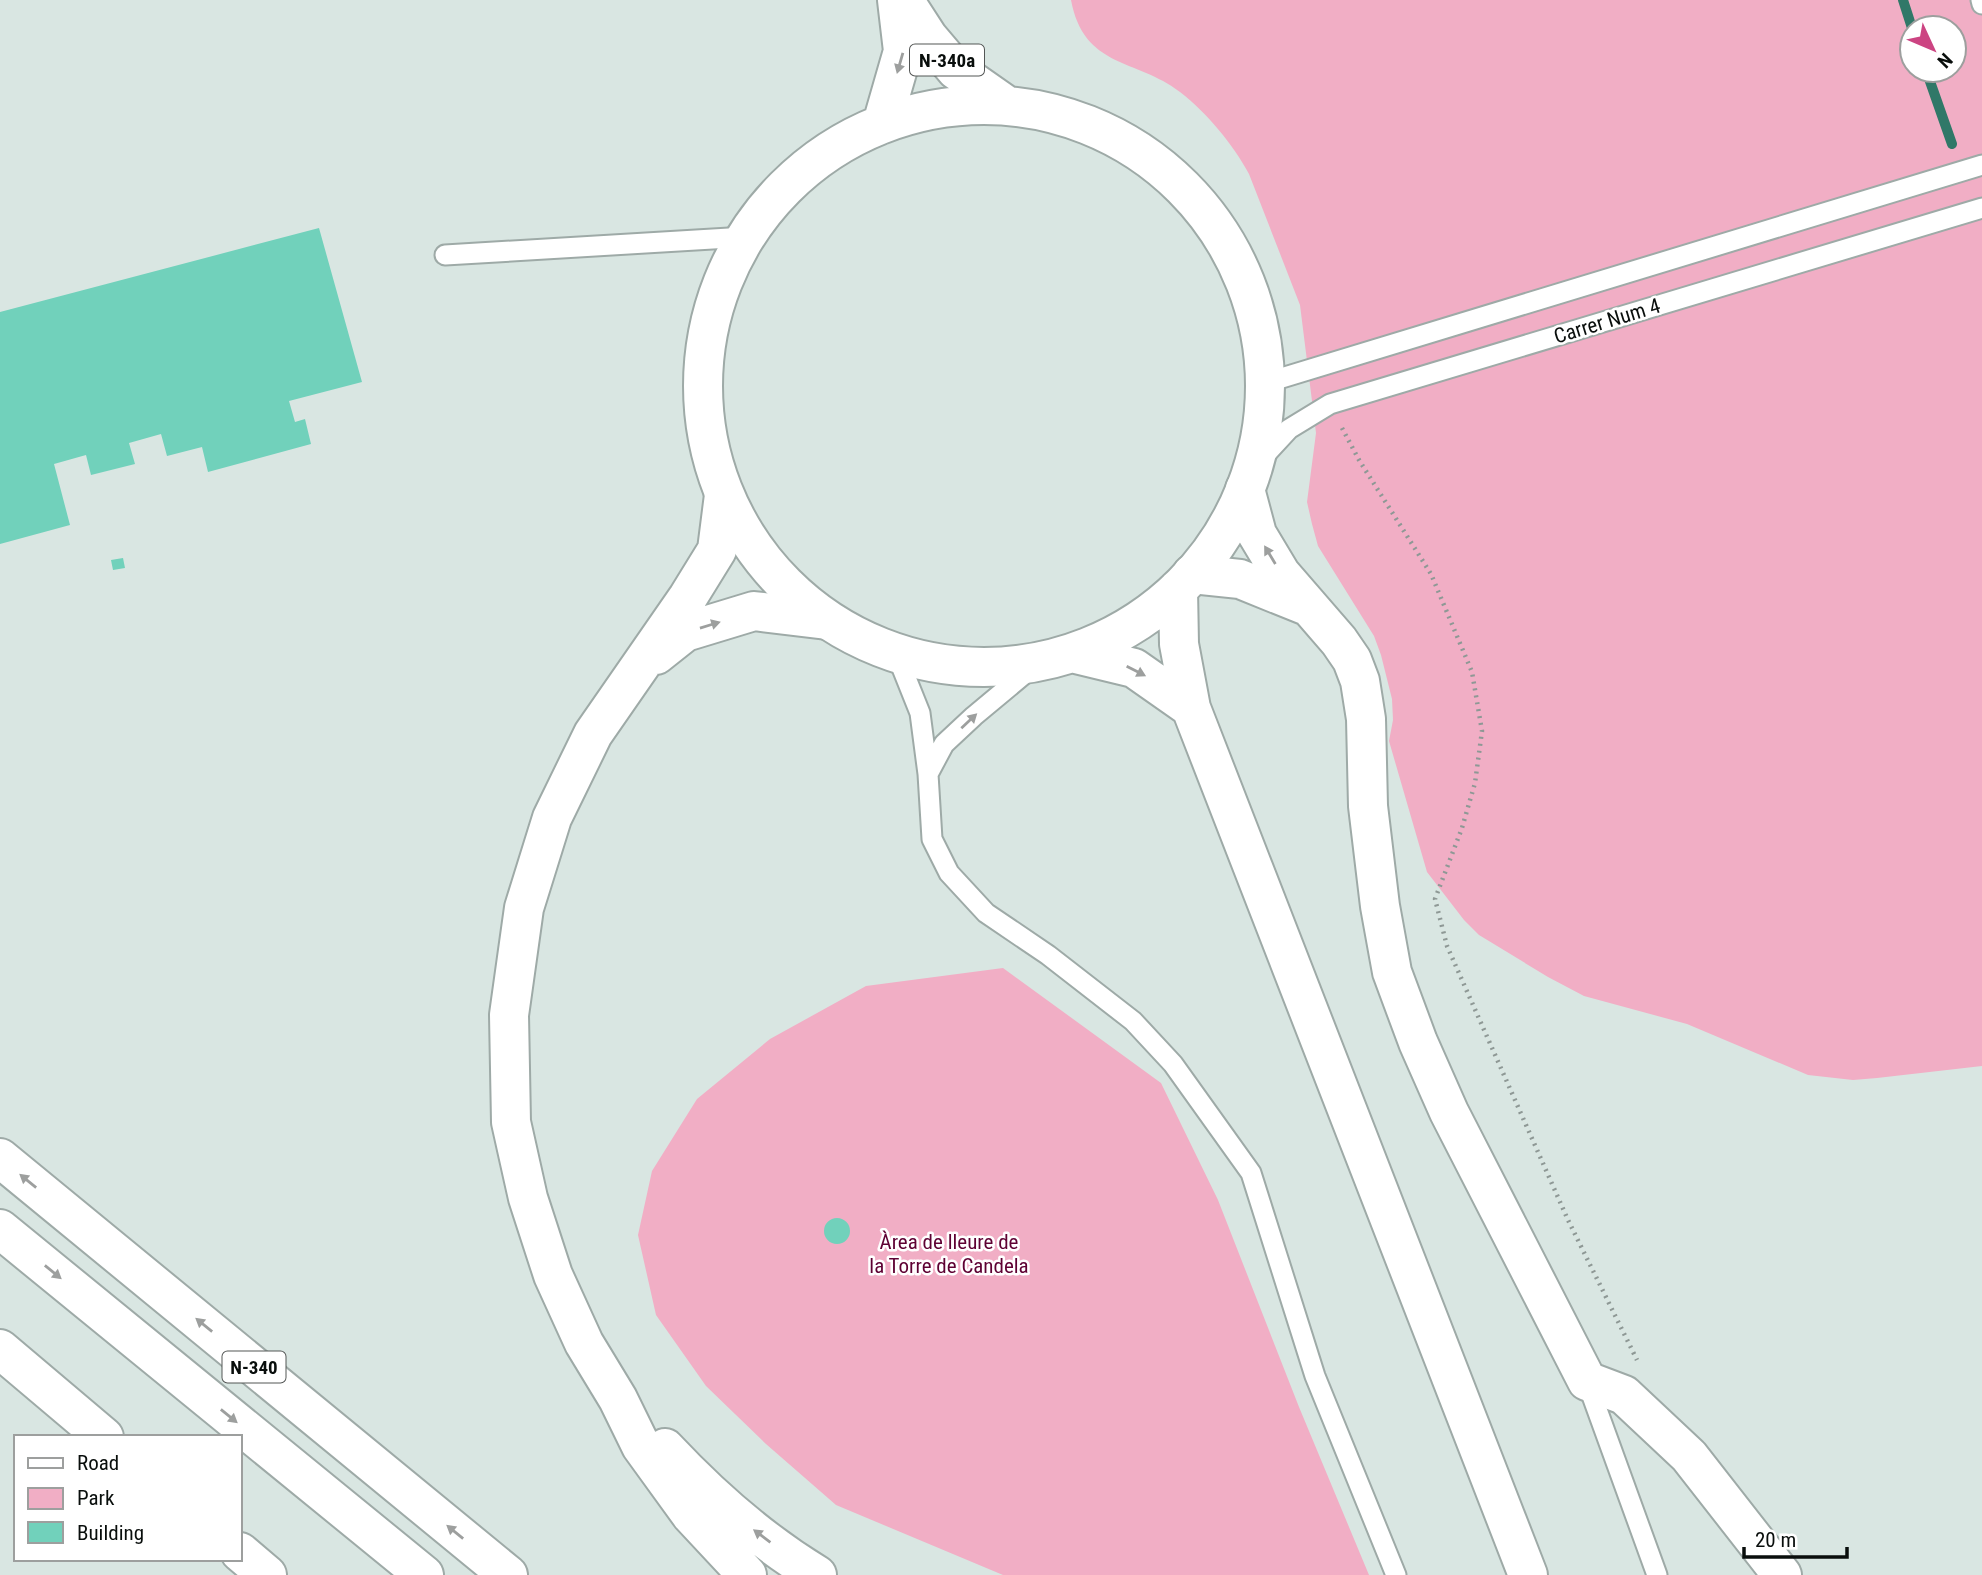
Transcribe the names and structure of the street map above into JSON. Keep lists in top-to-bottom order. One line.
{"streets":{"main road":["N-340a","N-340"],"lane":["Carrer Num 4"]},"parks":["Àrea de lleure de la Torre de Candela"],"legend":["Road","Park","Building"],"scale_bar":"20 m","north":"bottom right"}
